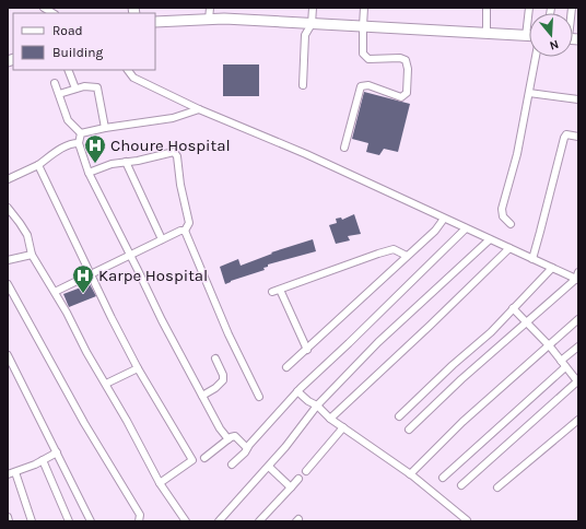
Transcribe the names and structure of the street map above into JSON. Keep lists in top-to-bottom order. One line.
{"places":{"hospital":["Choure Hospital","Karpe Hospital"]},"legend":["Road","Building"],"north":"bottom"}
